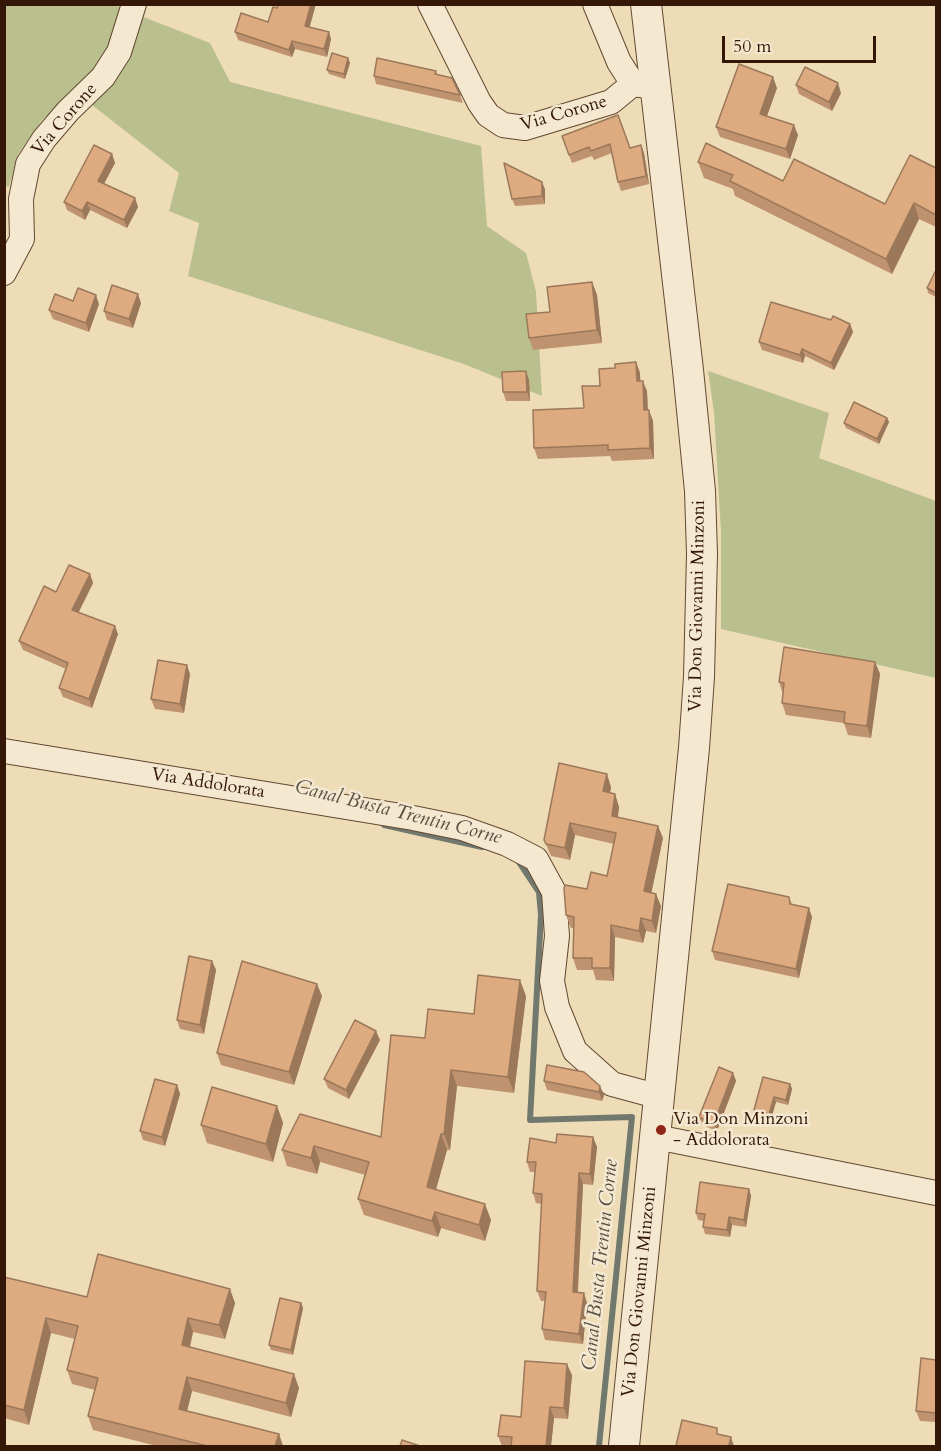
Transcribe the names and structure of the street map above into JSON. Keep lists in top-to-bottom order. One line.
{"streets":{"street":["Via Corone","Via Don Giovanni Minzoni","Via Addolorata"]},"crossings":[["Via Corone","Via Don Giovanni Minzoni"],["Via Don Giovanni Minzoni","Via Addolorata"]],"water":["Canal Busta Trentin Corne"],"places":["Via Don Minzoni - Addolorata"],"scale_bar":"50 m"}
